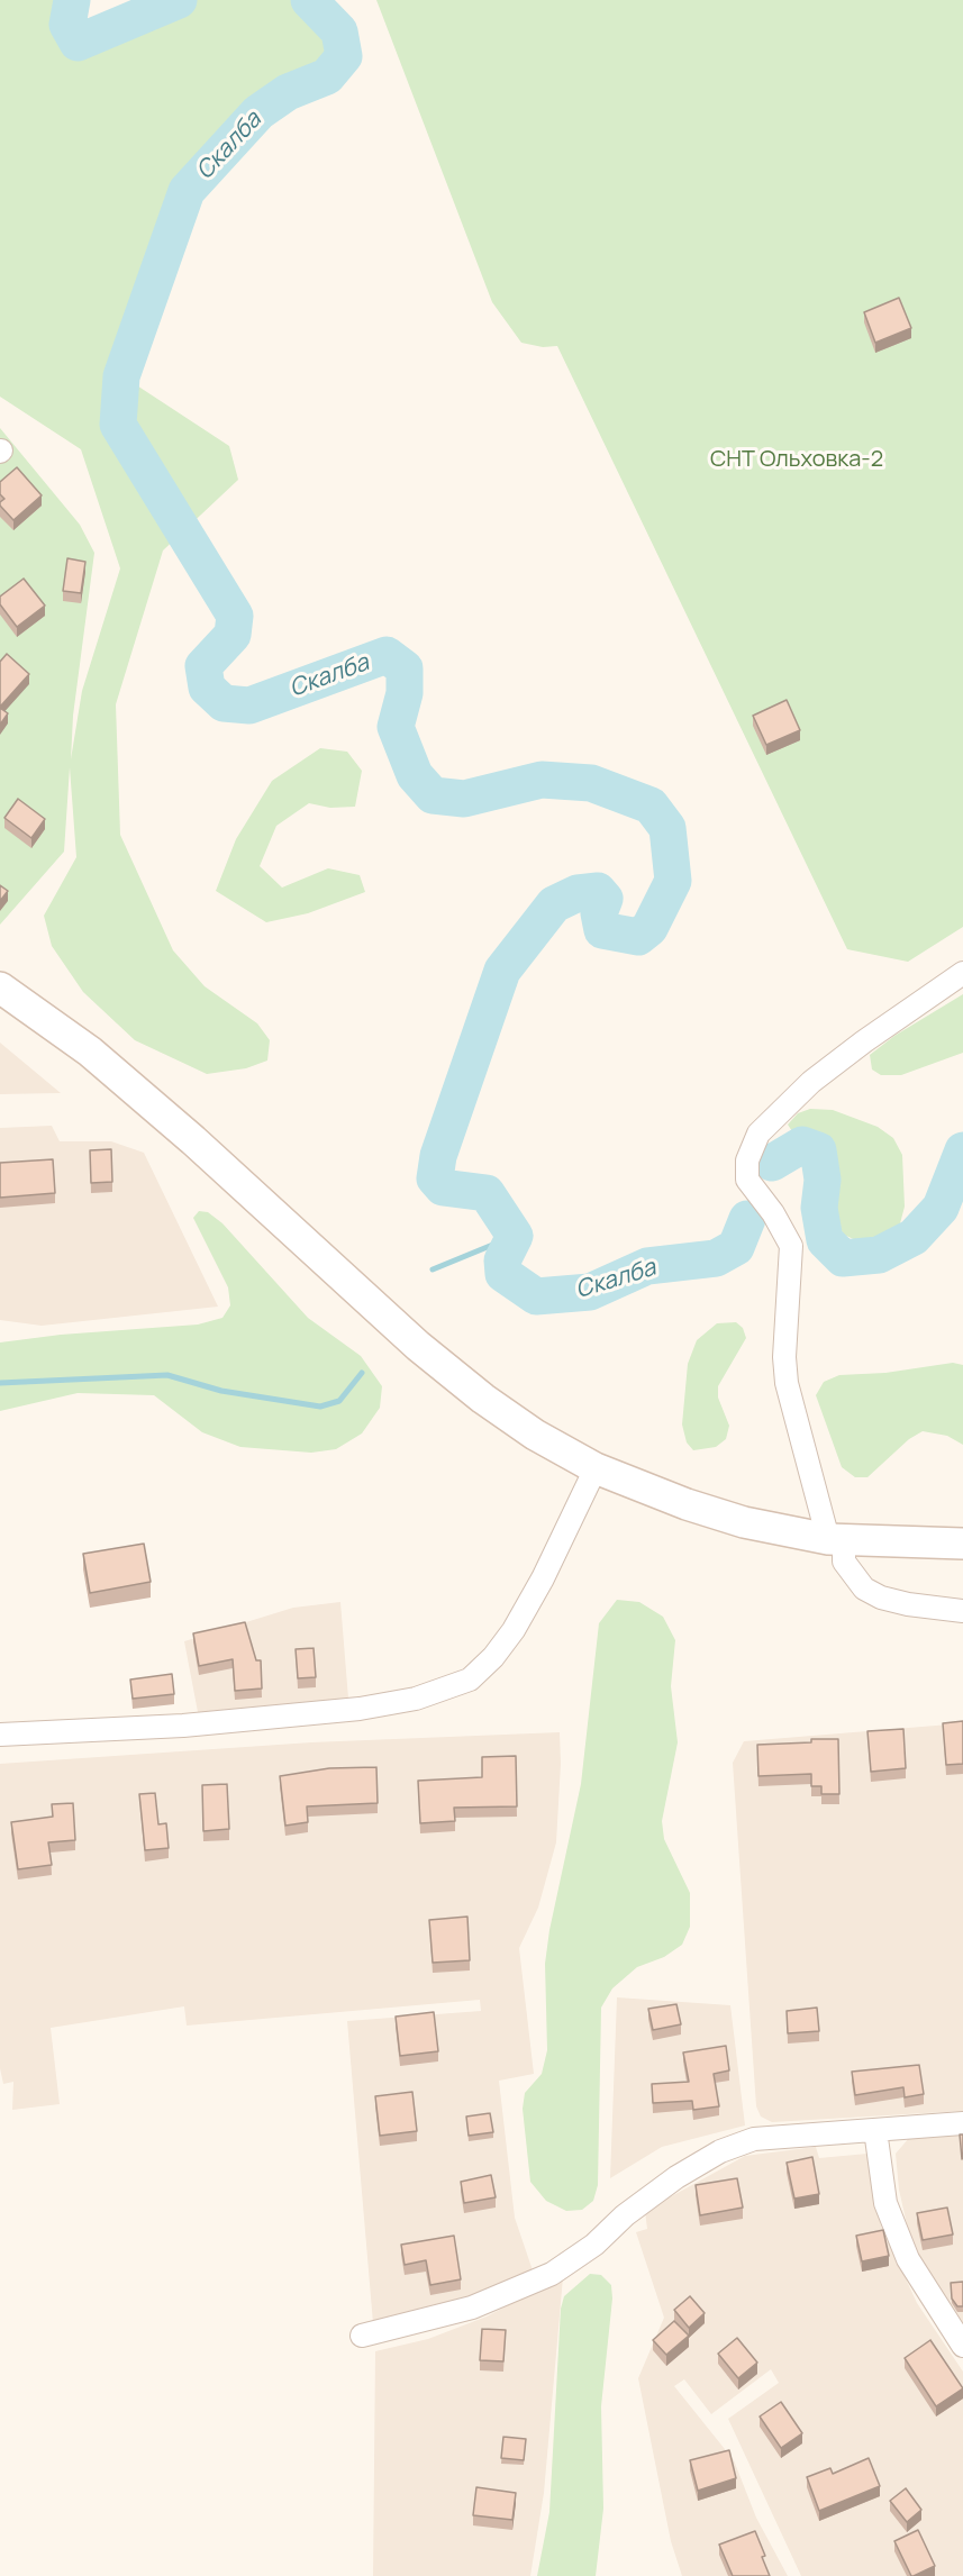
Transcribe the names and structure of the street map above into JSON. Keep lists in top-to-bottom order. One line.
{"water":["Скалба"],"parks":["СНТ Ольховка-2"]}
